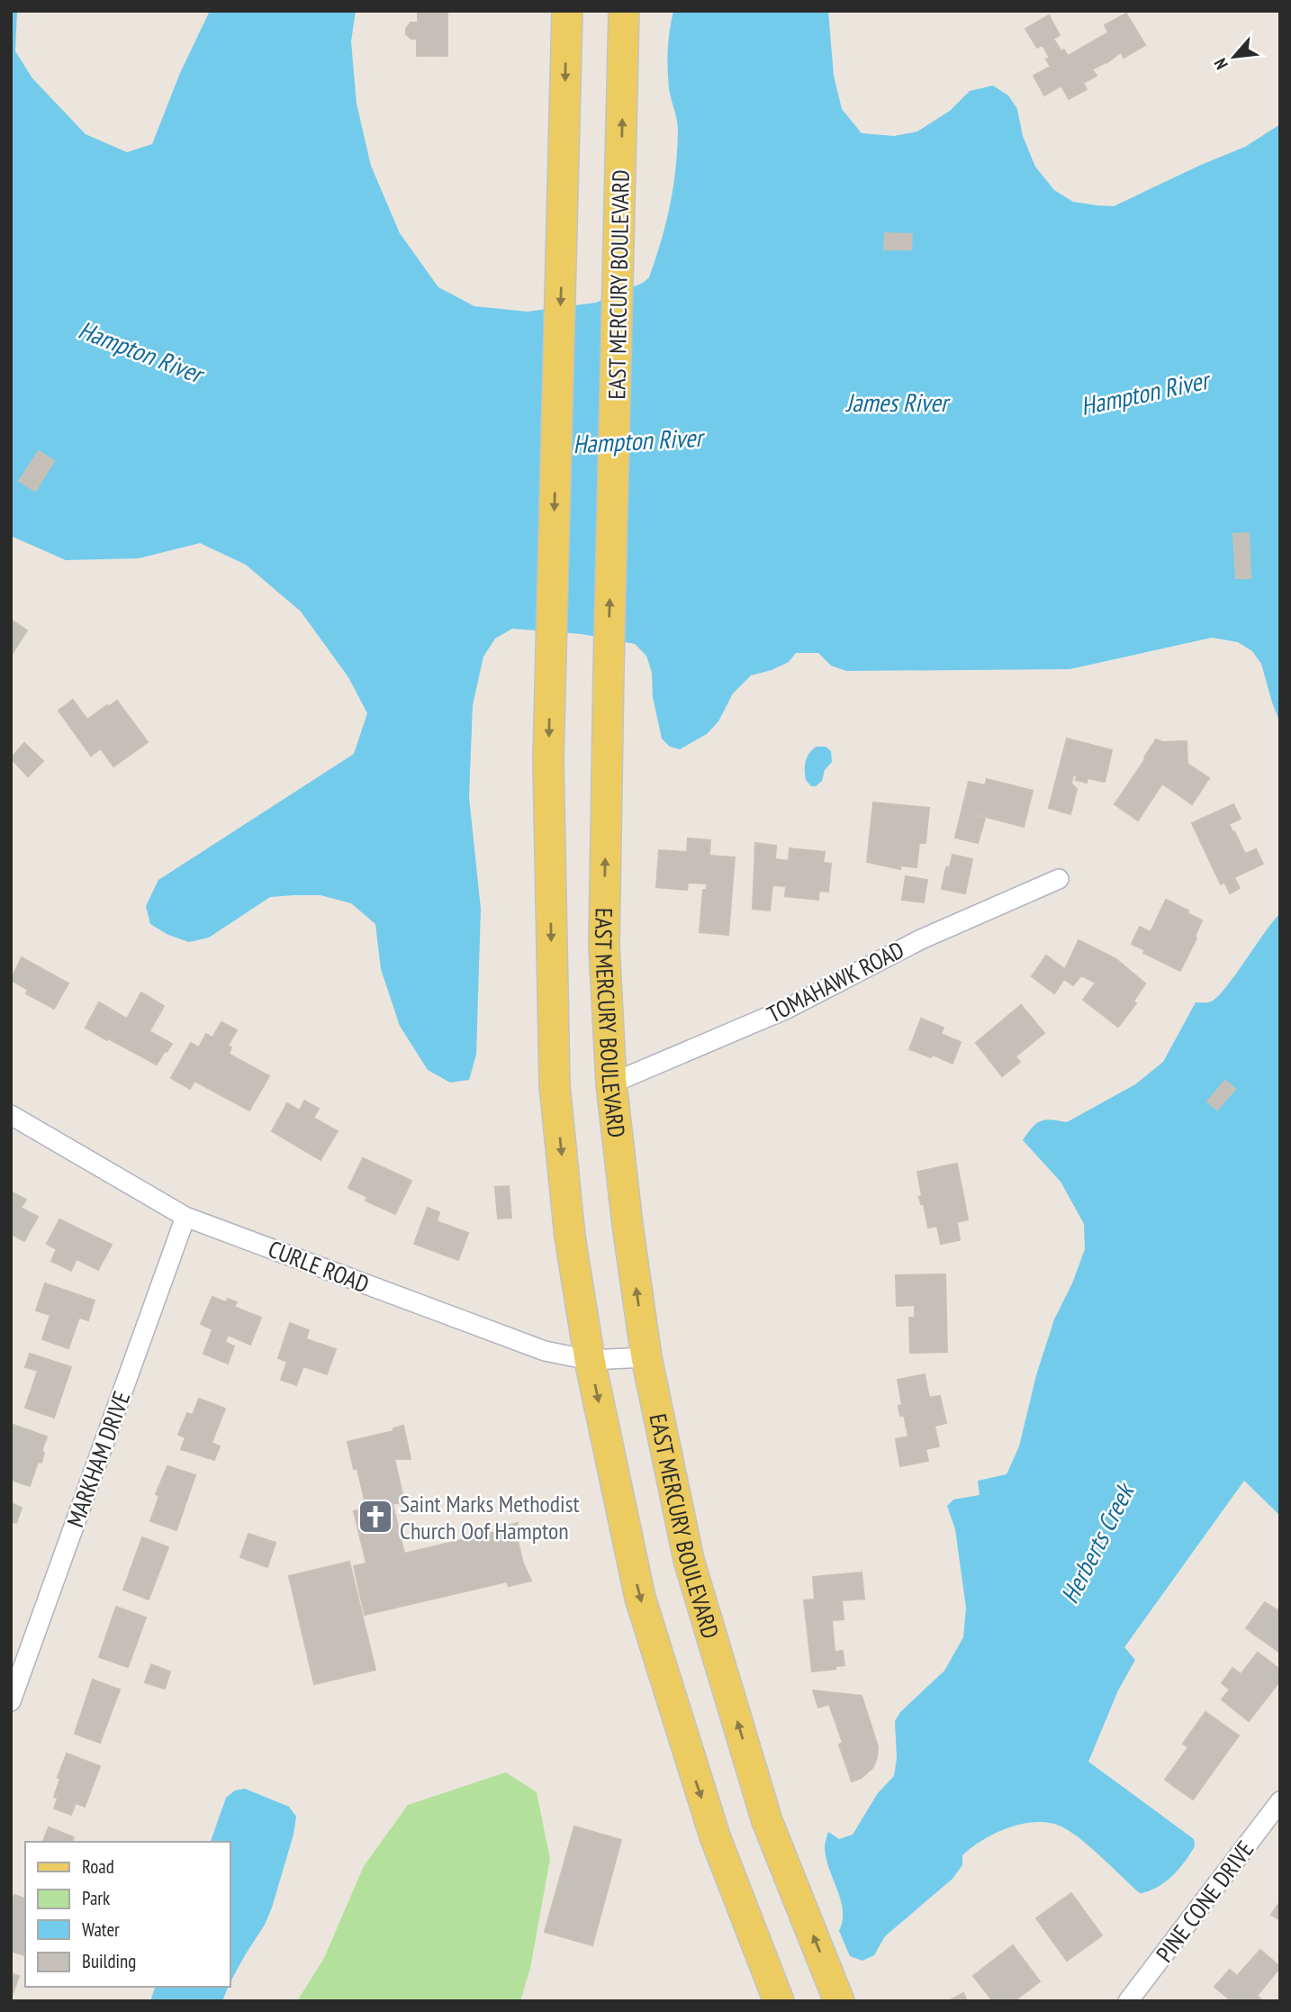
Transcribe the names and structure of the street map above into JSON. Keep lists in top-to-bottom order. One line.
{"streets":{"main road":["EAST MERCURY BOULEVARD"],"street":["TOMAHAWK ROAD","CURLE ROAD","MARKHAM DRIVE","PINE CONE DRIVE"]},"crossings":[["EAST MERCURY BOULEVARD","TOMAHAWK ROAD"],["EAST MERCURY BOULEVARD","CURLE ROAD"],["CURLE ROAD","MARKHAM DRIVE"]],"water":["Hampton River","James River","Herberts Creek"],"places":{"church":["Saint Marks Methodist Church Oof Hampton"]},"legend":["Road","Park","Water","Building"],"north":"bottom left"}
